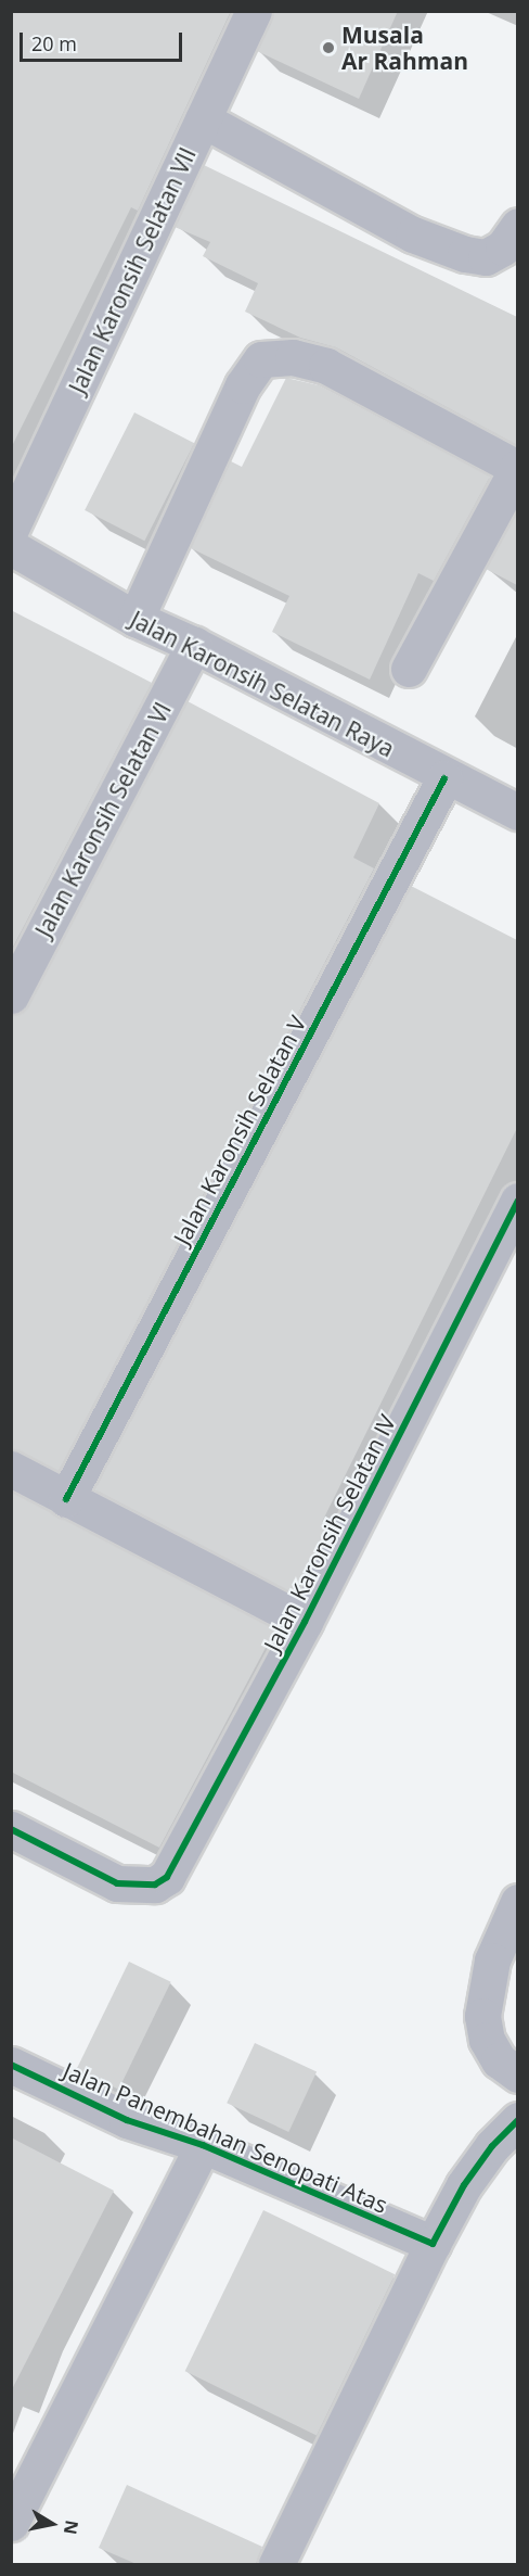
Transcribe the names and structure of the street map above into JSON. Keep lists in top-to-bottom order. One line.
{"streets":{"street":["Jalan Karonsih Selatan VII","Jalan Karonsih Selatan Raya","Jalan Karonsih Selatan VI","Jalan Karonsih Selatan V","Jalan Karonsih Selatan IV","Jalan Panembahan Senopati Atas"]},"crossings":[["Jalan Karonsih Selatan Raya","Jalan Karonsih Selatan VI"],["Jalan Karonsih Selatan Raya","Jalan Karonsih Selatan V"]],"places":["Musala Ar Rahman"],"scale_bar":"20 m","north":"right"}
